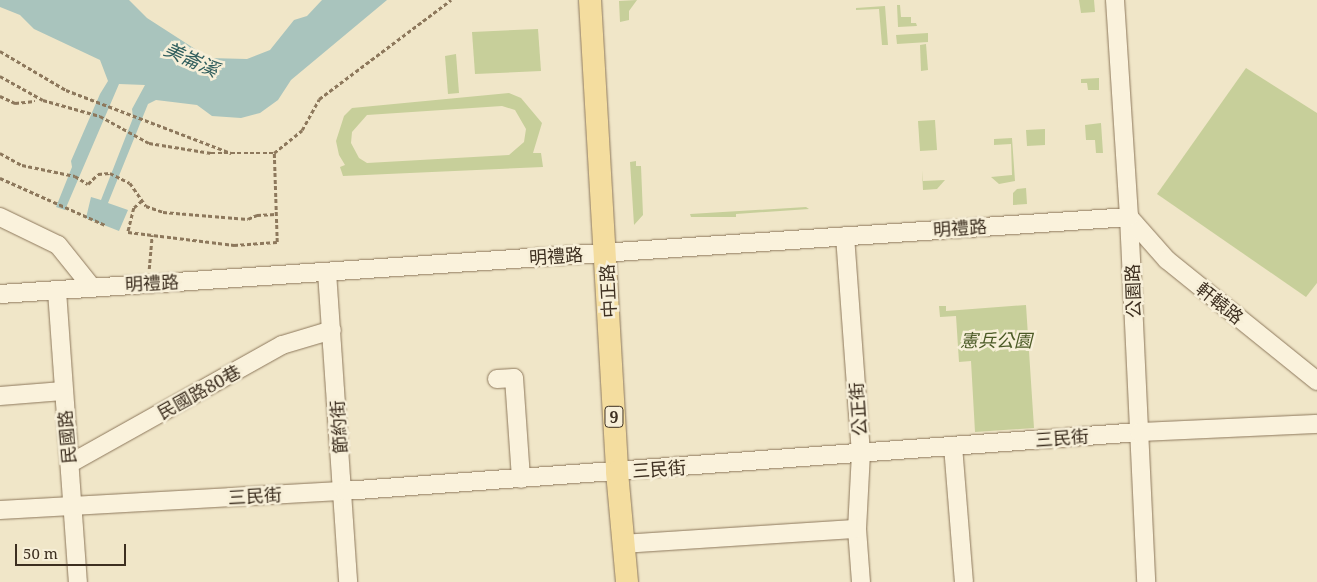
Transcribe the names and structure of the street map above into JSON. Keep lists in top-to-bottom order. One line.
{"streets":{"main road":["中正路","9"],"street":["明禮路","公園路","軒轅路","民國路80巷","公正街","節約街","民國路","三民街"]},"crossings":[["明禮路","中正路"],["明禮路","公園路"],["明禮路","軒轅路"],["明禮路","公正街"],["明禮路","節約街"],["明禮路","民國路"],["中正路","三民街"],["公園路","軒轅路"],["公園路","三民街"],["民國路80巷","節約街"],["民國路80巷","民國路"],["公正街","三民街"],["節約街","三民街"],["民國路","三民街"]],"water":["美崙溪"],"parks":["憲兵公園"],"scale_bar":"50 m"}
